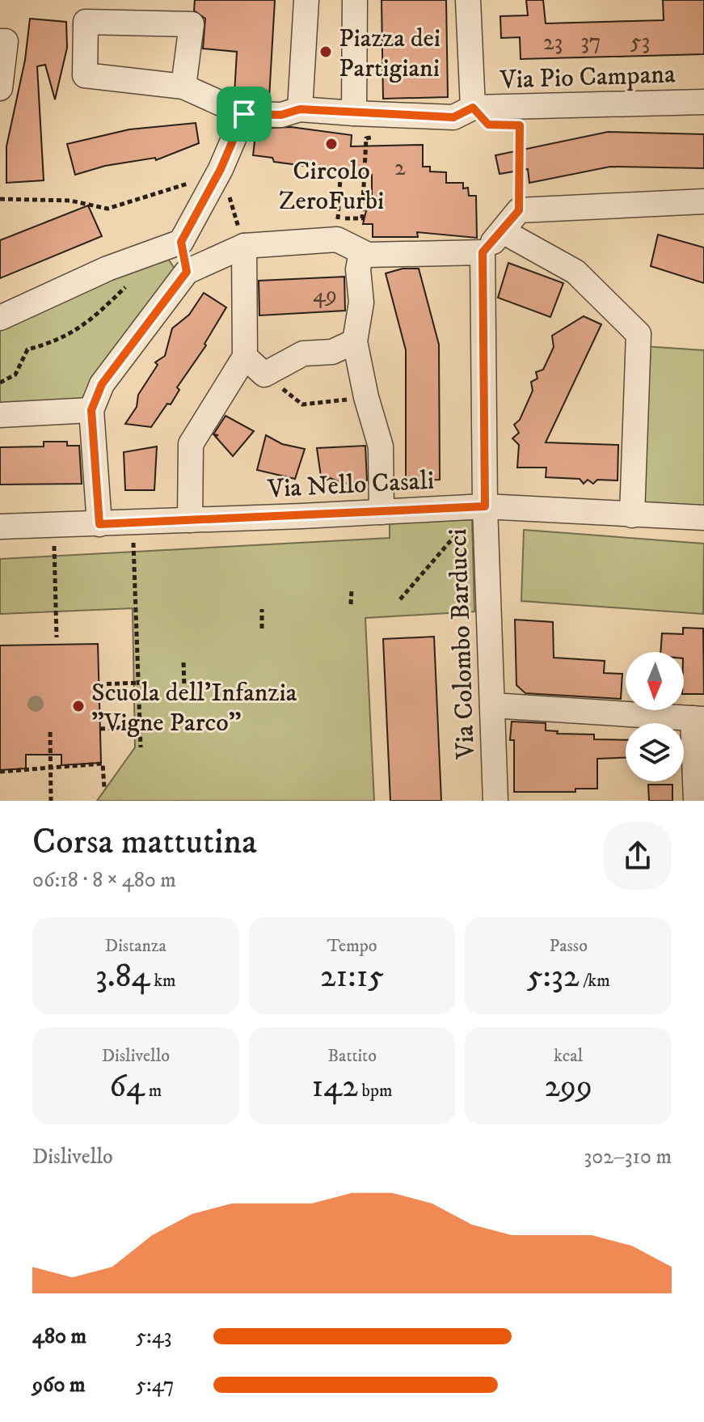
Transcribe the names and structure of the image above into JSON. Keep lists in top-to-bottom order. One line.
{"streets":{"street":["Via Pio Campana","Via Nello Casali","Via Colombo Barducci"]},"crossings":[["Via Nello Casali","Via Colombo Barducci"]],"places":["Piazza dei Partigiani","Circolo ZeroFurbi","Scuola dell'Infanzia \"Vigne Parco\""],"house_numbers":["37","53","23","2","49"],"north":"bottom","page":{"heading":["Corsa mattutina","06:18 · 8 × 480 m"],"stats":[["Distanza","3.84 km"],["Tempo","21:15"],["Passo","5:32 /km"],["Dislivello","64 m"],["Battito","142 bpm"],["kcal","299"]],"chart":["Dislivello","302–310 m"],"list":[{"name":"480 m","note":"5:43"},{"name":"960 m","note":"5:47"}]}}
